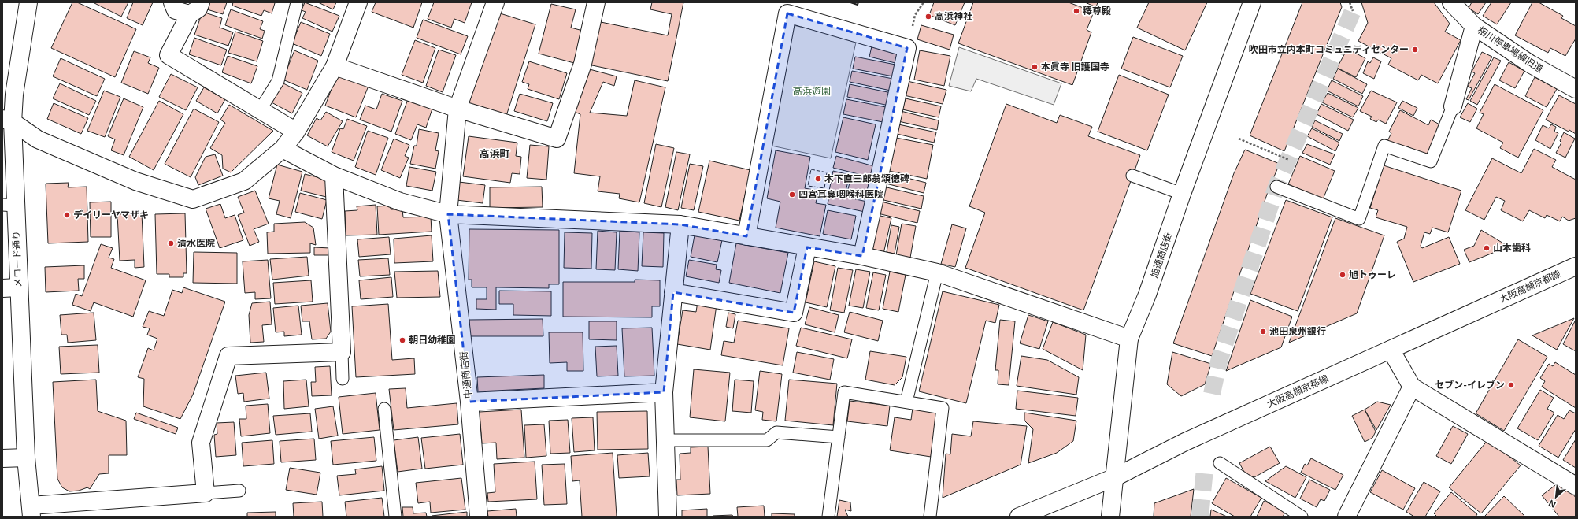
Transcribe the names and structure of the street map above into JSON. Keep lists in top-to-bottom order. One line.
{"streets":{"street":["相川停車場線旧道","旭通商店街","メロード通り","大阪高槻京都線","中通商店街"]},"crossings":[["旭通商店街","大阪高槻京都線"]],"districts":["高浜町"],"parks":["高浜遊園"],"places":["釋尊殿","高浜神社","吹田市立内本町コミュニティセンター","本眞寺 旧護国寺","木下直三郎翁頌徳碑","四宮耳鼻咽喉科医院","デイリーヤマザキ","清水医院","山本歯科","旭トゥーレ","池田泉州銀行","朝日幼稚園","セブン-イレブン"],"north":"bottom left"}
